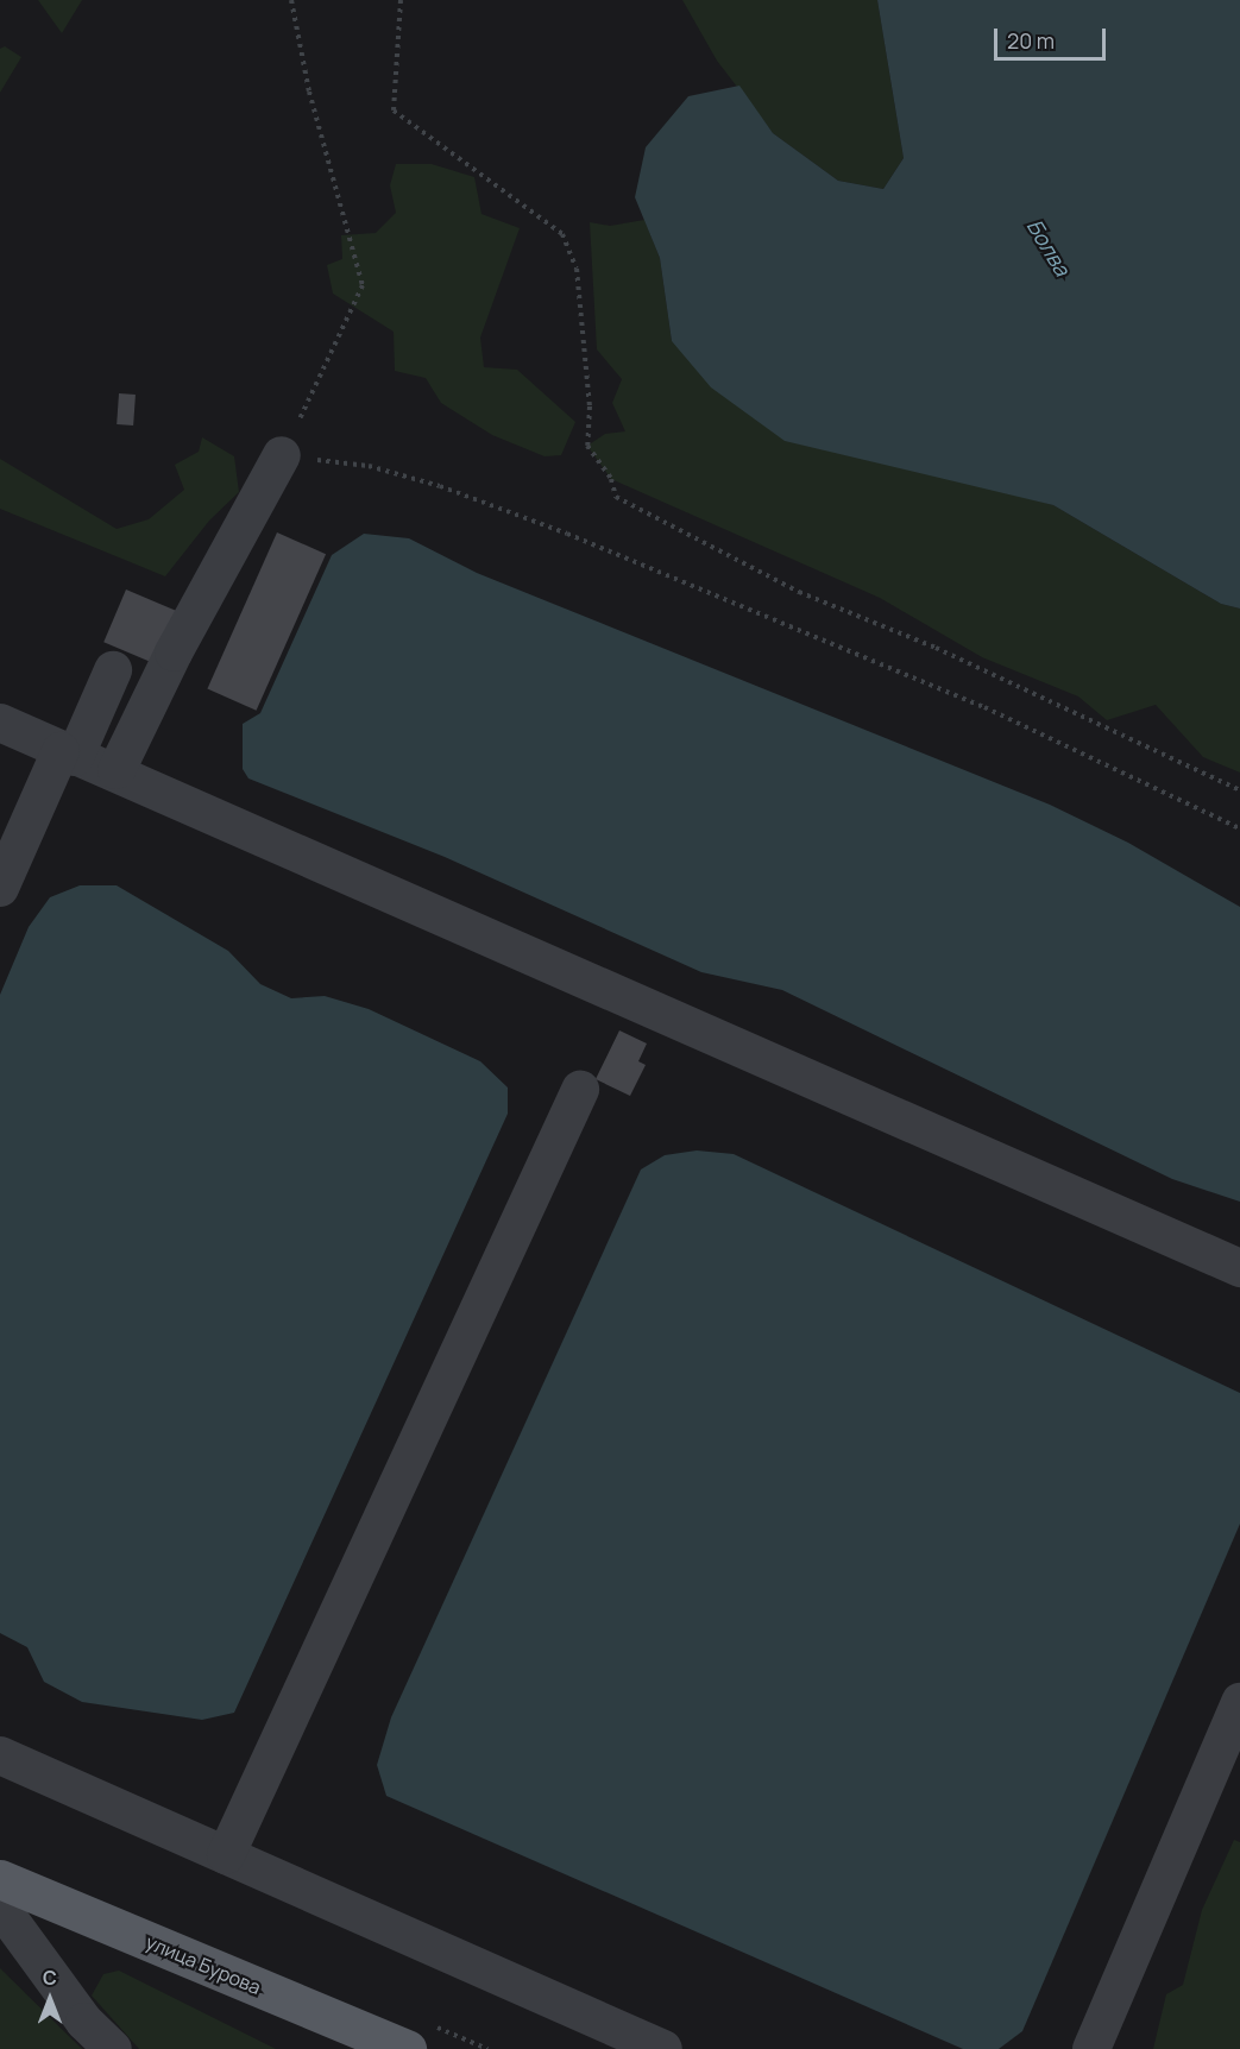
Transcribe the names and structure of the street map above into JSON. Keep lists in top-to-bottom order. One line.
{"streets":{"main road":["улица Бурова"]},"water":["Болва"],"scale_bar":"20 m","north":"top"}
